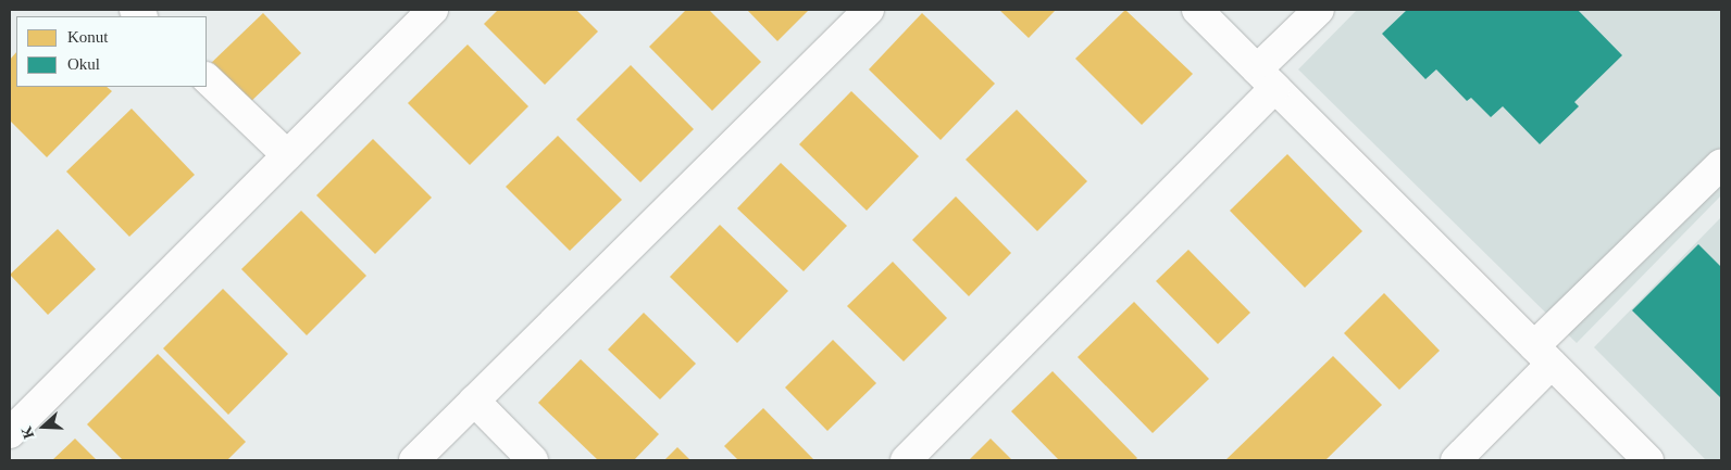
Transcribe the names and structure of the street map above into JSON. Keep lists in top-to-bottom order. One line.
{"legend":["Konut","Okul"],"north":"left"}
